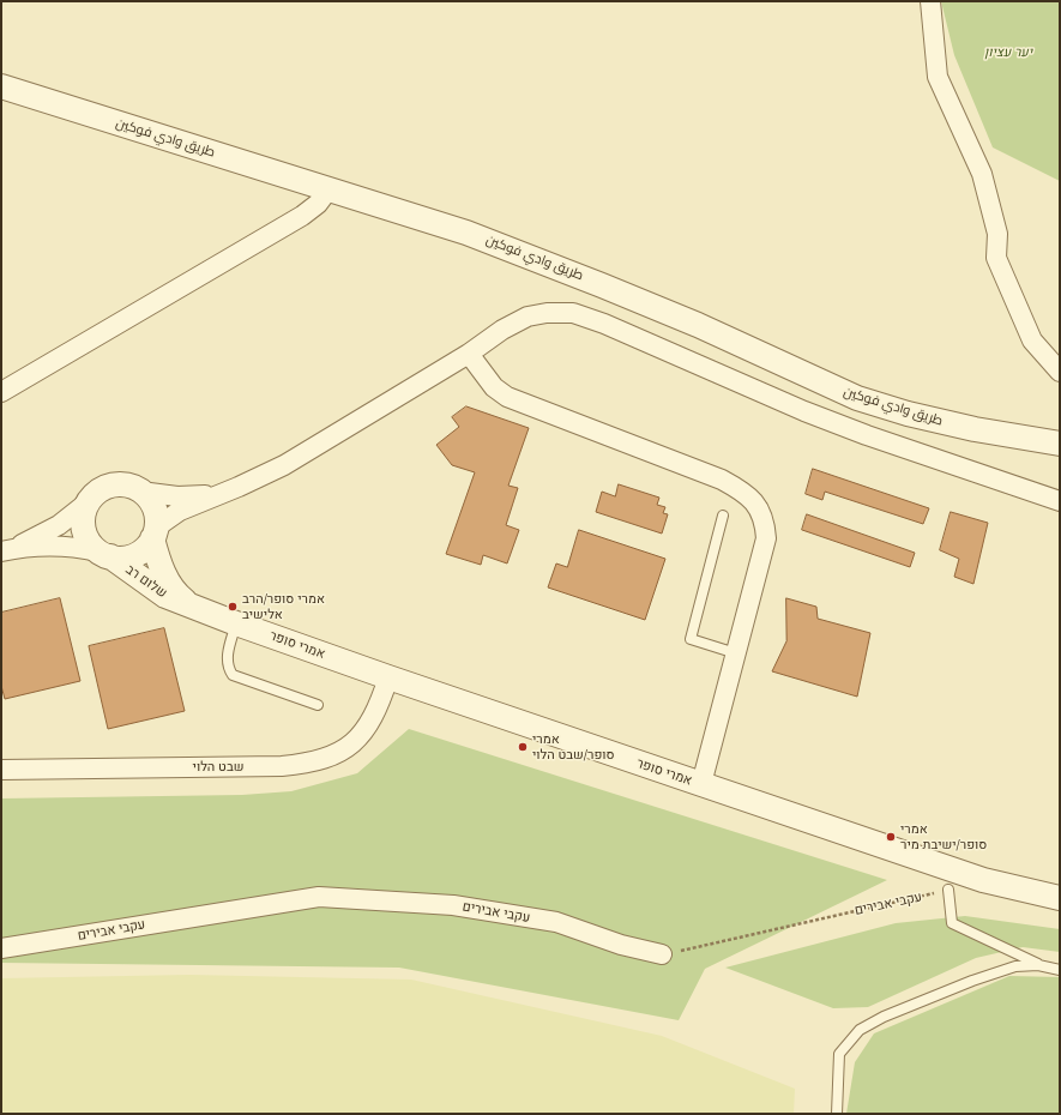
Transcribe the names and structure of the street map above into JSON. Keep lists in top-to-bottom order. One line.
{"streets":{"street":["طريق وادي فوکين","שלום רב","אמרי סופר","שבט הלוי","עקבי אבירים"]},"crossings":[["שלום רב","אמרי סופר"],["אמרי סופר","שבט הלוי"]],"parks":["יער עציון"],"places":["אמרי סופר/הרב אלישיב","אמרי סופר/שבט הלוי","אמרי סופר/ישיבת מיר"]}
